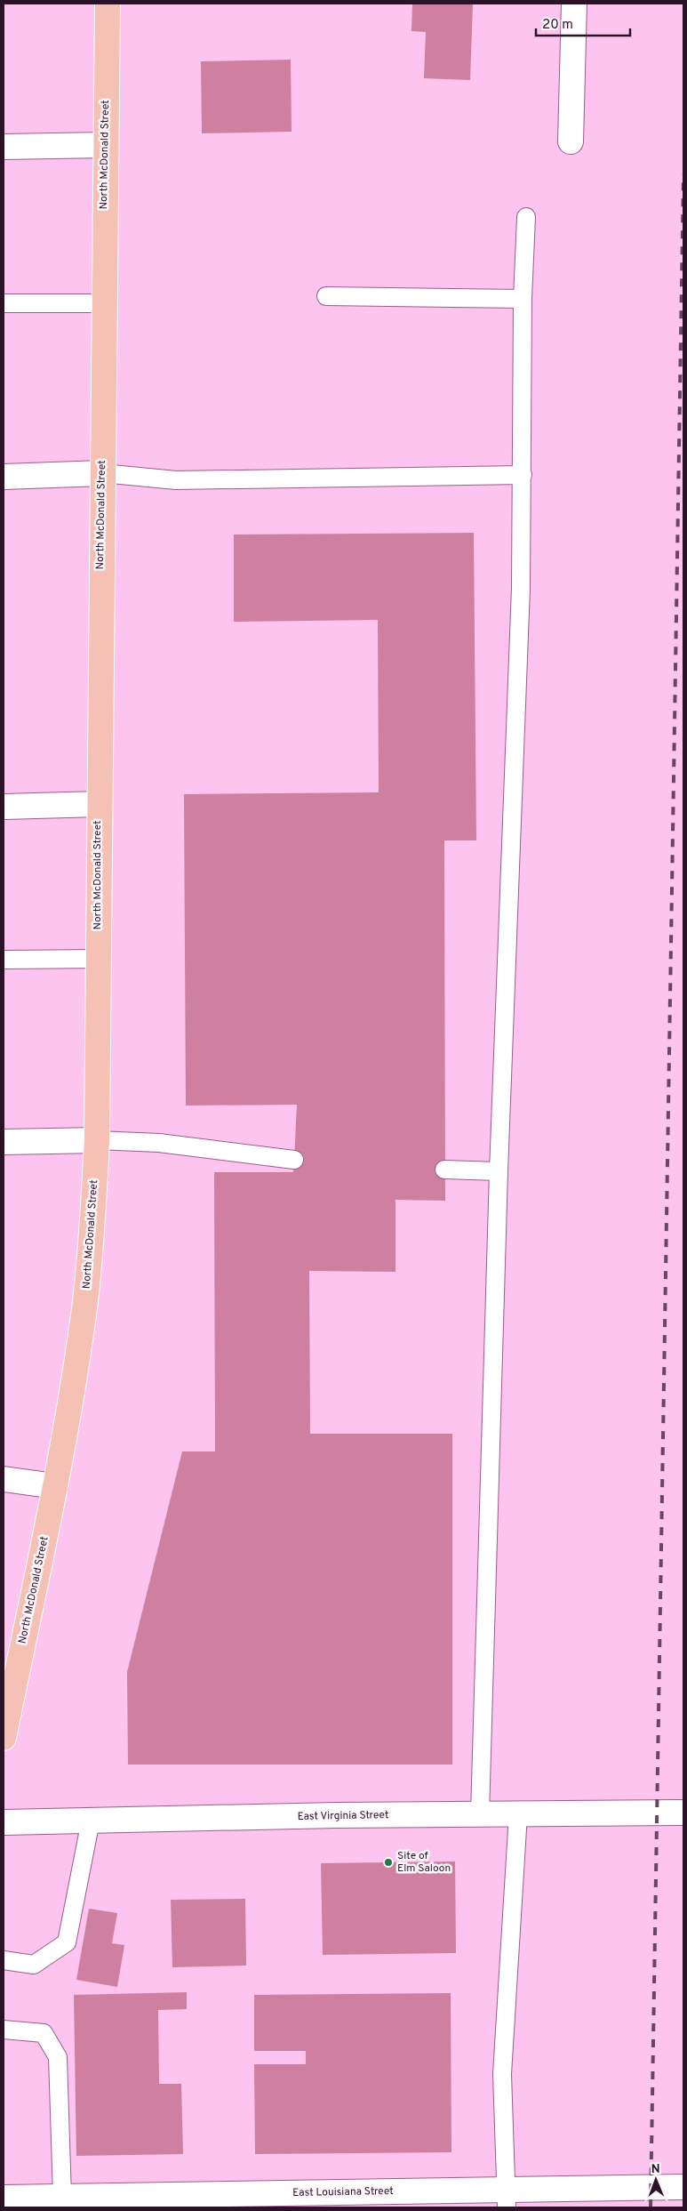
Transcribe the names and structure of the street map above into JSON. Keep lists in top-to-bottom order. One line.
{"streets":{"main road":["North McDonald Street"],"street":["East Virginia Street","East Louisiana Street"]},"places":["Site of Elm Saloon"],"scale_bar":"20 m","north":"top"}
